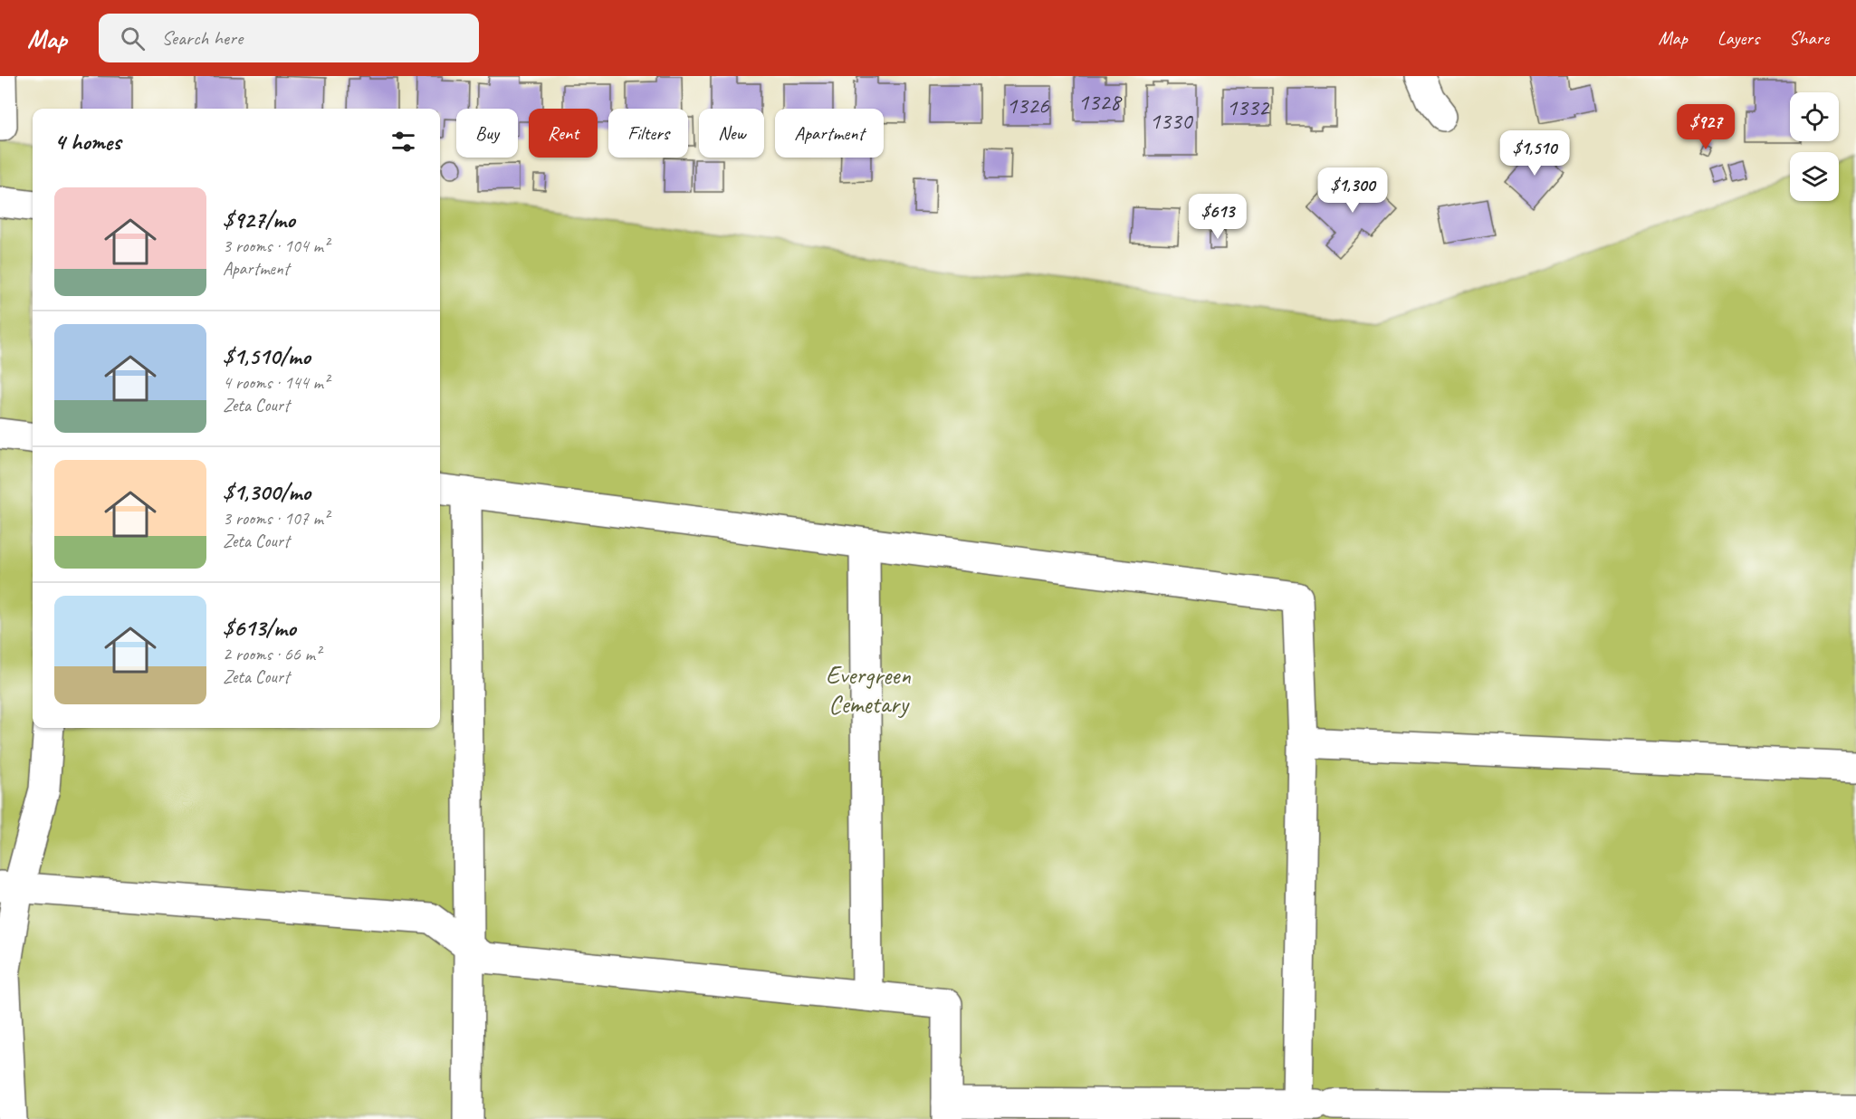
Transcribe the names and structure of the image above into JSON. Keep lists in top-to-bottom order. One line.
{"parks":["Evergreen Cemetary"],"house_numbers":["1328","1326","1332","1330"],"page":{"header":"Map","search":"Search here","nav":["Map","Layers","Share"],"price":["$927","$1,510","$1,300","$613"],"chip":["Buy","Rent","Filters","New","Apartment"],"heading":"4 homes","list":[{"name":"$927/mo","note":"3 rooms · 104 m² · Apartment"},{"name":"$1,510/mo","note":"4 rooms · 144 m² · Zeta Court"},{"name":"$1,300/mo","note":"3 rooms · 107 m² · Zeta Court"},{"name":"$613/mo","note":"2 rooms · 66 m² · Zeta Court"}]}}
